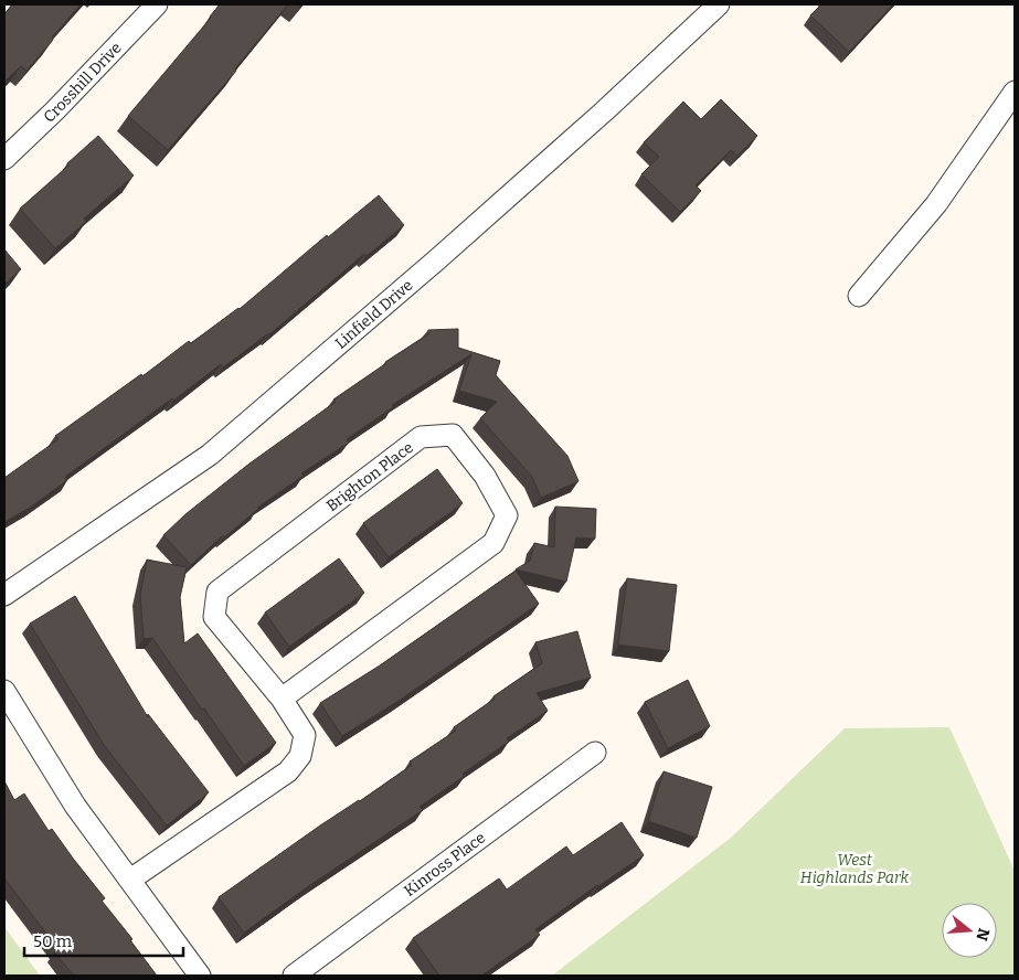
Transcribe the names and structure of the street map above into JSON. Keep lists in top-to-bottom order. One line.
{"streets":{"street":["Crosshill Drive","Linfield Drive","Brighton Place","Kinross Place"]},"parks":["West Highlands Park"],"scale_bar":"50 m","north":"right"}
